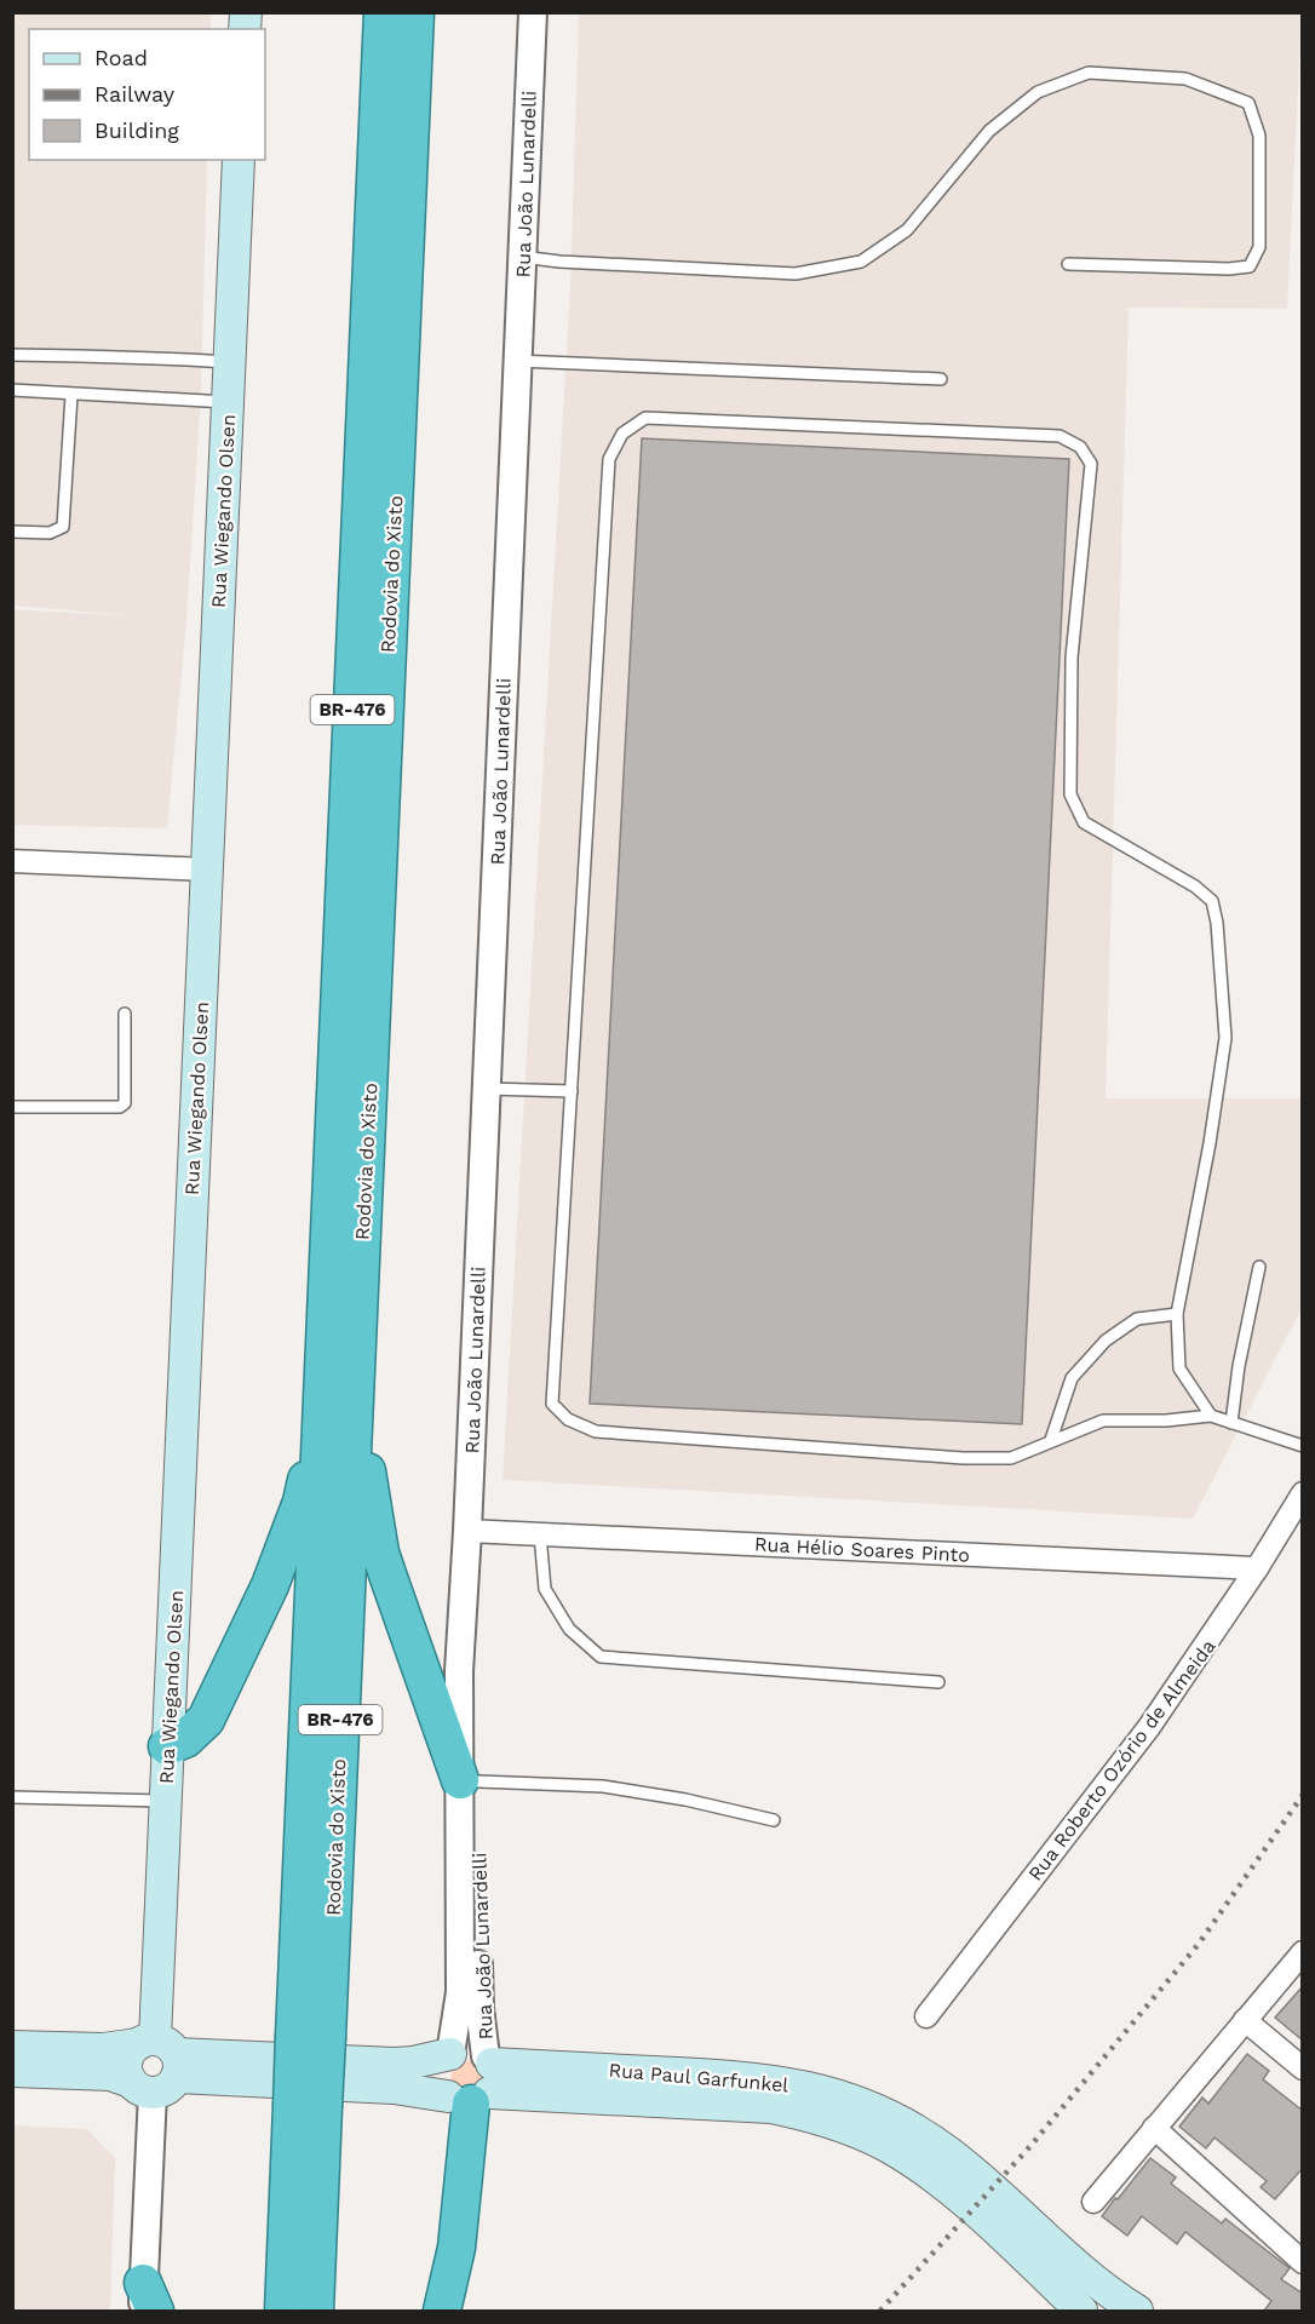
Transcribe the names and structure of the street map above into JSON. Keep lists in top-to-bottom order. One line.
{"streets":{"highway":["Rodovia do Xisto","BR-476"],"main road":["Rua Wiegando Olsen","Rua Paul Garfunkel"],"street":["Rua João Lunardelli","Rua Hélio Soares Pinto","Rua Roberto Ozório de Almeida"]},"crossings":[["Rua João Lunardelli","Rua Hélio Soares Pinto"],["Rua João Lunardelli","Rua Paul Garfunkel"],["Rua Wiegando Olsen","Rua Paul Garfunkel"],["Rua Hélio Soares Pinto","Rua Roberto Ozório de Almeida"]],"legend":["Road","Railway","Building"]}
